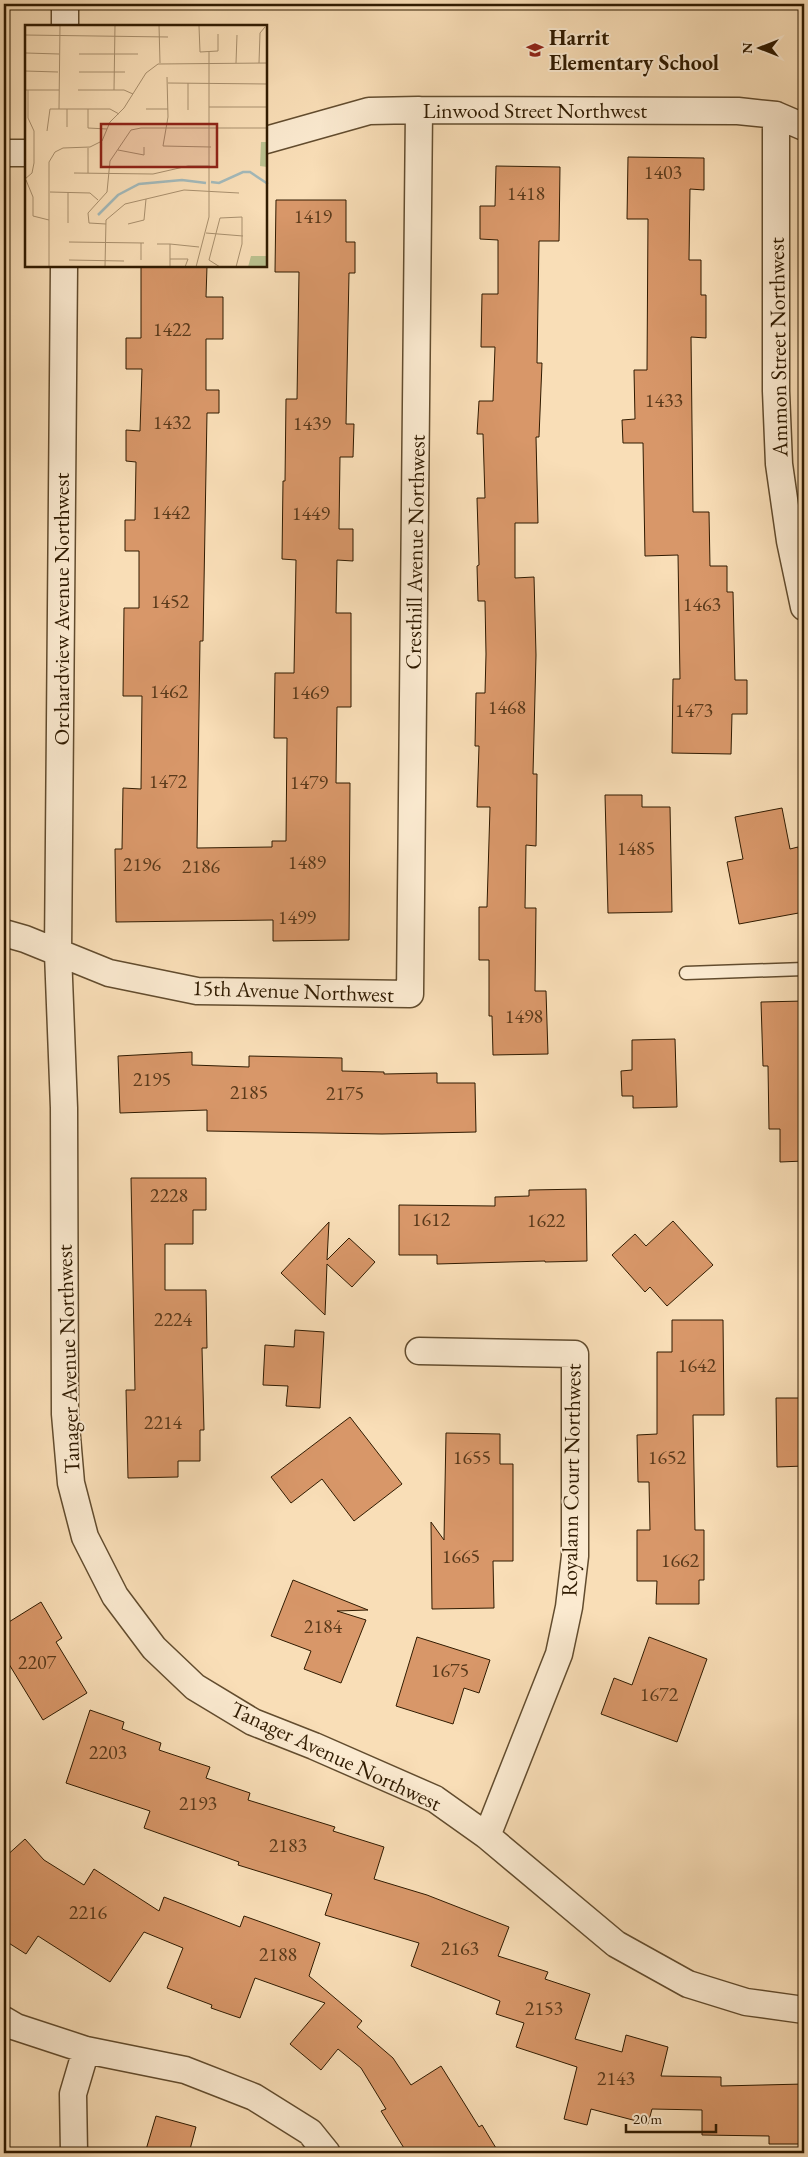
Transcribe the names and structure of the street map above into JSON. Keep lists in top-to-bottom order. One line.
{"streets":{"street":["Linwood Street Northwest","Ammon Street Northwest","Cresthill Avenue Northwest","Orchardview Avenue Northwest","15th Avenue Northwest","Tanager Avenue Northwest","Royalann Court Northwest"]},"crossings":[["Linwood Street Northwest","Ammon Street Northwest"],["Linwood Street Northwest","Cresthill Avenue Northwest"],["Cresthill Avenue Northwest","15th Avenue Northwest"],["Orchardview Avenue Northwest","15th Avenue Northwest"],["Orchardview Avenue Northwest","Tanager Avenue Northwest"],["15th Avenue Northwest","Tanager Avenue Northwest"],["Tanager Avenue Northwest","Royalann Court Northwest"]],"places":{"school or university":["Harrit Elementary School"]},"house_numbers":["1403","1418","1419","1422","1433","1432","1439","1442","1449","1452","1463","1462","1469","1468","1473","1472","1479","1485","1489","2196","2186","1499","1498","2195","2185","2175","2228","1612","1622","2224","1642","2214","1655","1652","1665","1662","2184","2207","1675","1672","2203","2193","2183","2216","2163","2188","2153","2143"],"scale_bar":"20 m","north":"left"}
